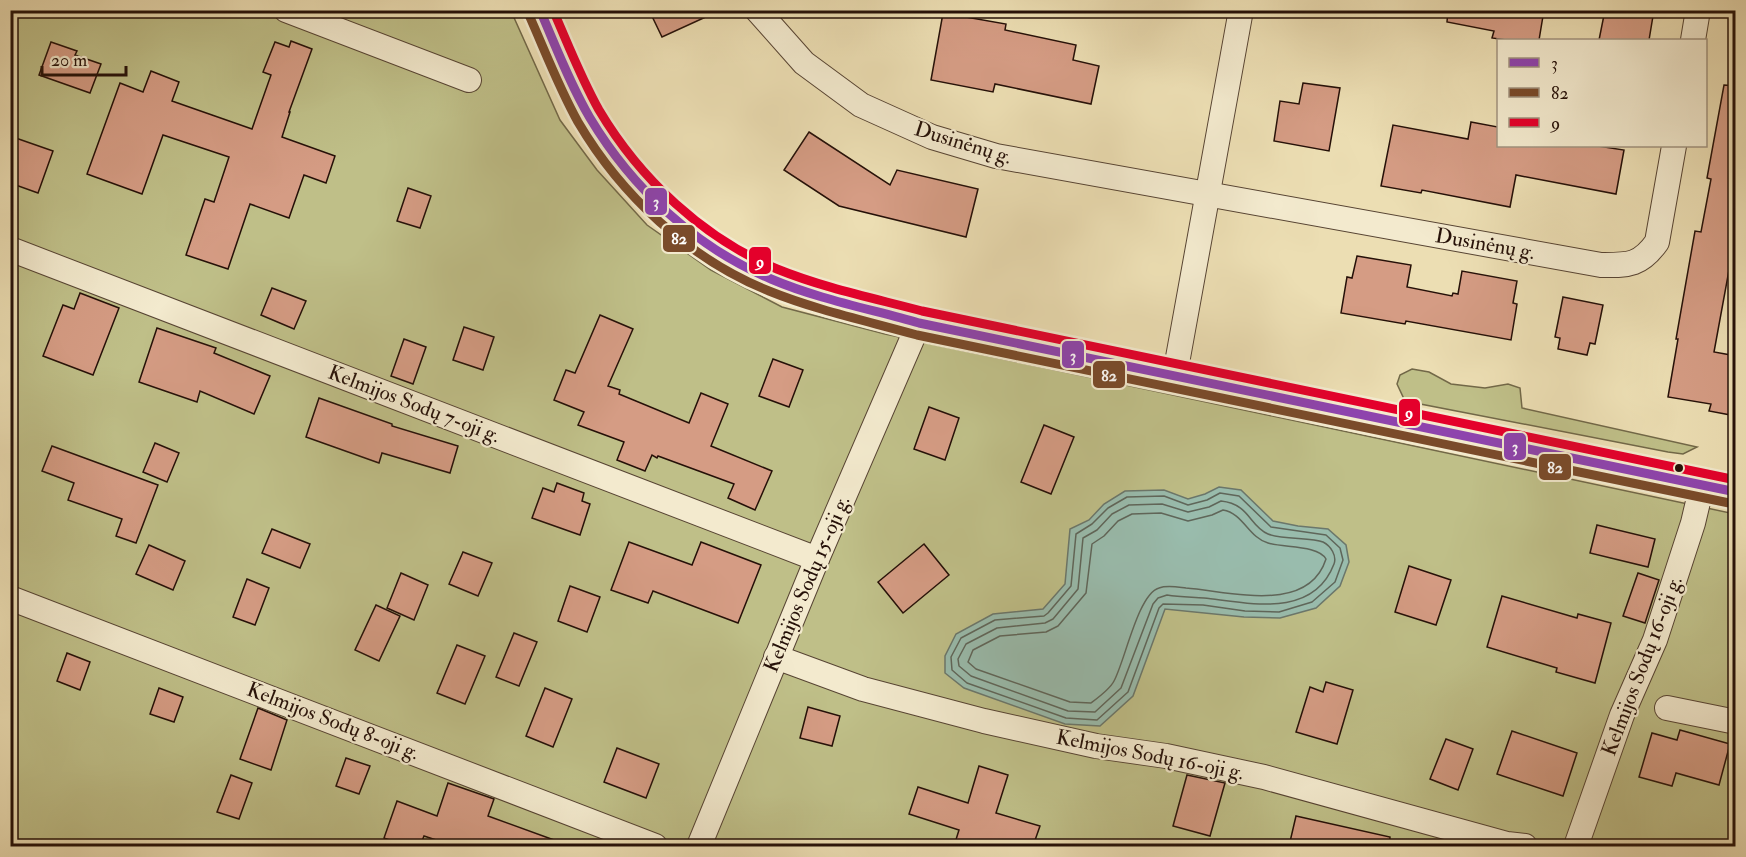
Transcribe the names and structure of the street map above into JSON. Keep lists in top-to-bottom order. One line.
{"streets":{"street":["Dusinėnų g.","Kelmijos Sodų 7-oji g.","Kelmijos Sodų 15-oji g.","Kelmijos Sodų 16-oji g.","Kelmijos Sodų 8-oji g."]},"crossings":[["Kelmijos Sodų 7-oji g.","Kelmijos Sodų 15-oji g."],["Kelmijos Sodų 15-oji g.","Kelmijos Sodų 16-oji g."]],"lines":["transit line 3","transit line 9","transit line 82"],"legend":["3","82","9"],"scale_bar":"20 m"}
